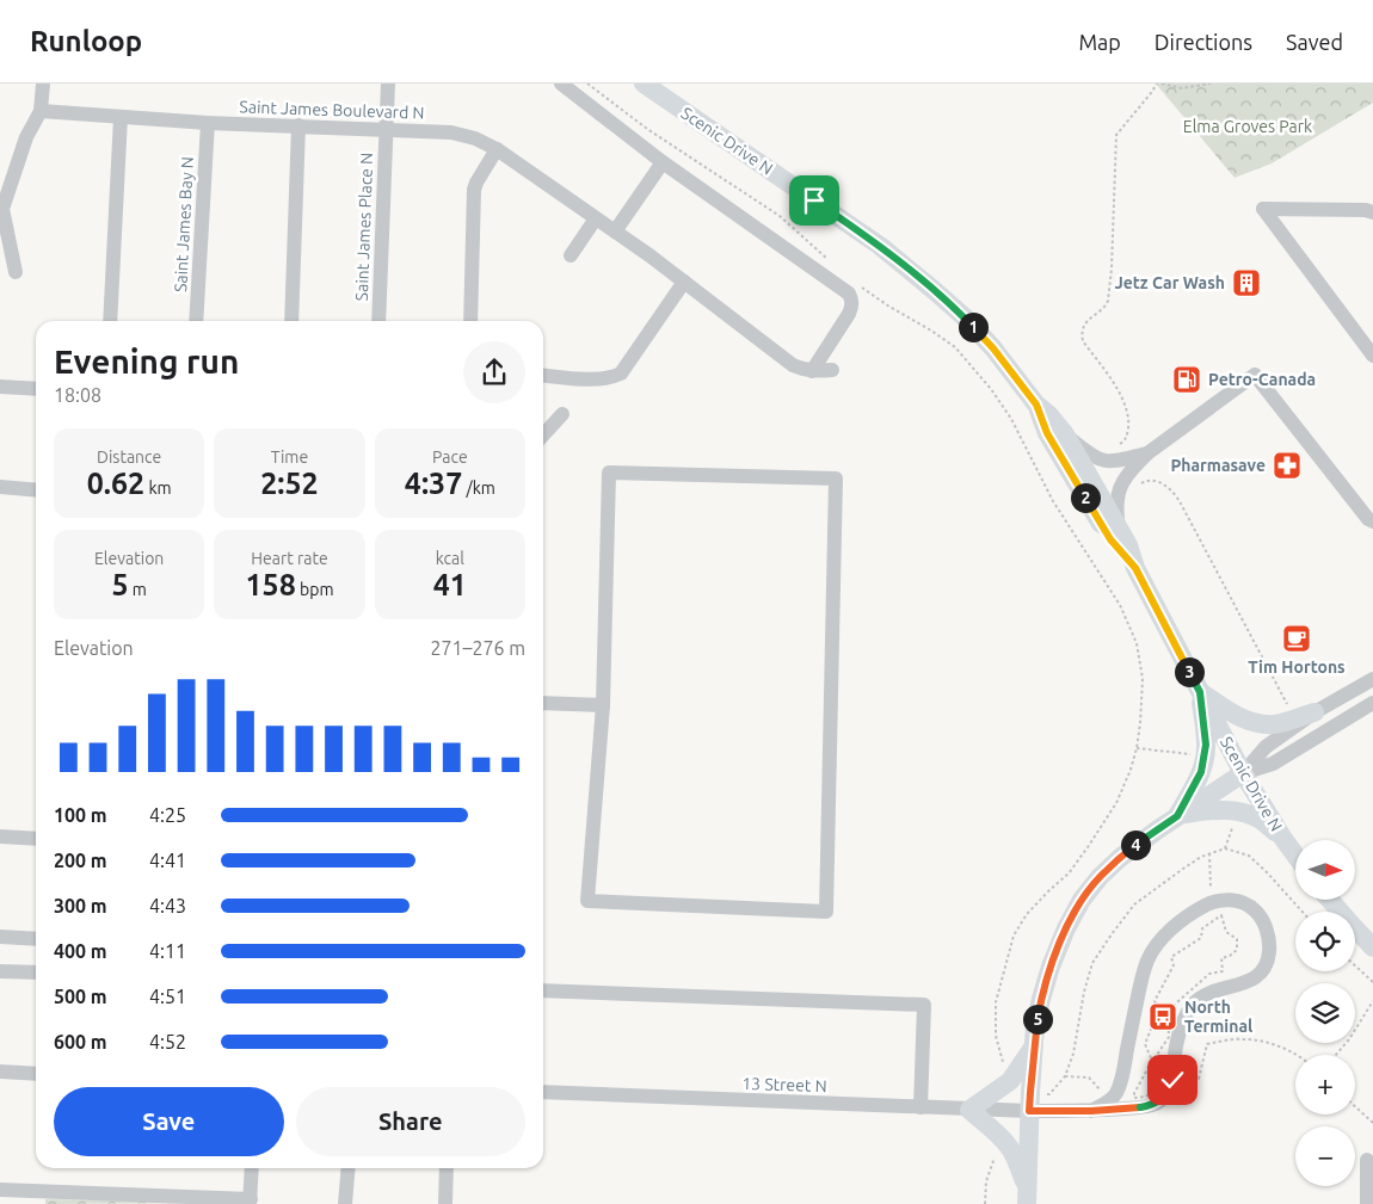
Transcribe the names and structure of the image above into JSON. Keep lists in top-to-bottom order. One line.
{"streets":{"main road":["Scenic Drive N"],"street":["Saint James Boulevard N","Saint James Bay N","Saint James Place N","13 Street N"]},"crossings":[["Saint James Boulevard N","Saint James Bay N"],["Saint James Boulevard N","Saint James Place N"]],"parks":["Elma Groves Park"],"places":{"building":["Jetz Car Wash"],"fuel station":["Petro-Canada"],"pharmacy":["Pharmasave"],"cafe":["Tim Hortons"],"bus stop":["North Terminal"]},"north":"right","page":{"header":"Runloop","nav":["Map","Directions","Saved"],"pins":["1","2","3","4","5"],"heading":["Evening run","18:08"],"stats":[["Distance","0.62 km"],["Time","2:52"],["Pace","4:37 /km"],["Elevation","5 m"],["Heart rate","158 bpm"],["kcal","41"]],"chart":["Elevation","271–276 m"],"list":[{"name":"100 m","note":"4:25"},{"name":"200 m","note":"4:41"},{"name":"300 m","note":"4:43"},{"name":"400 m","note":"4:11"},{"name":"500 m","note":"4:51"},{"name":"600 m","note":"4:52"}],"map_buttons":["+","−"],"buttons":["Save","Share"]}}
